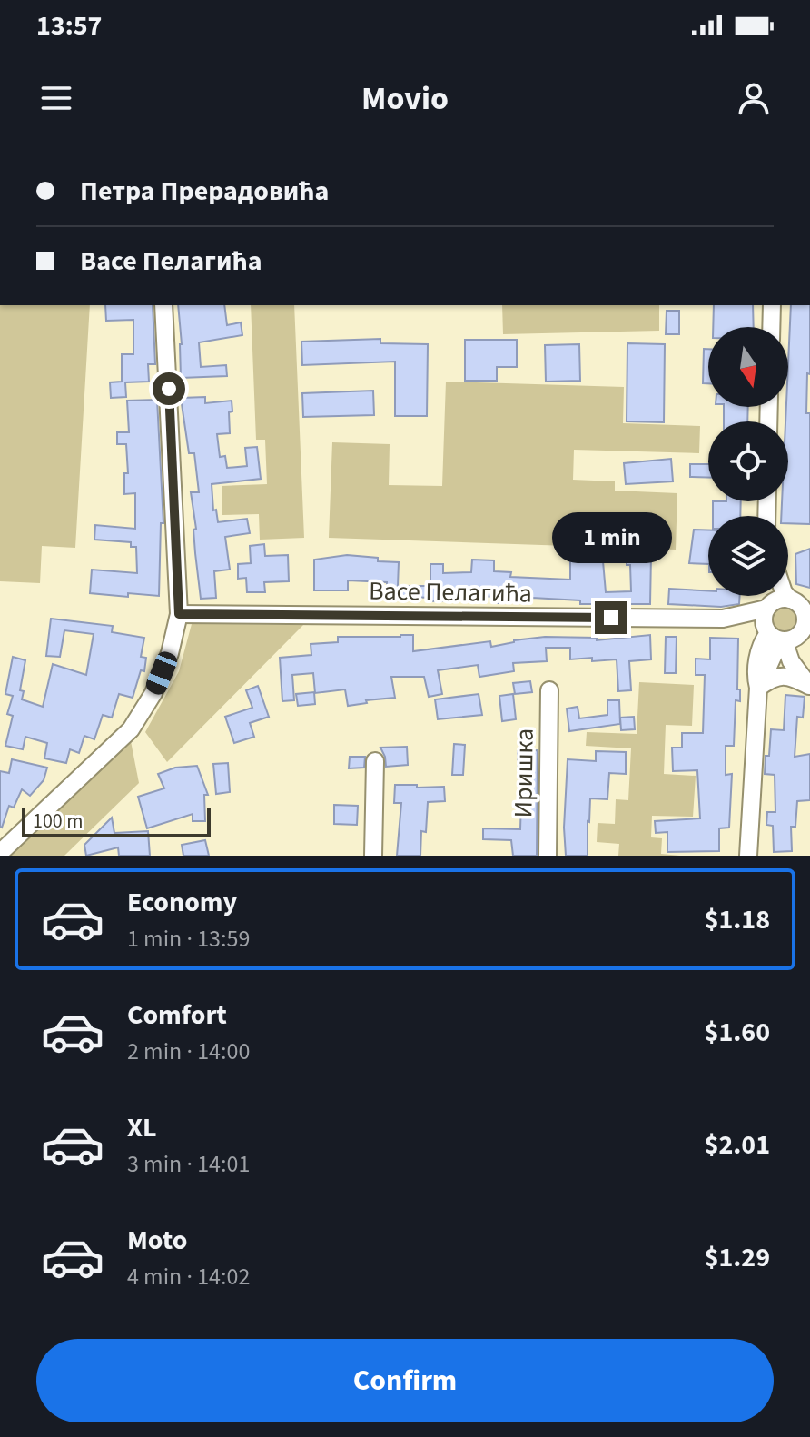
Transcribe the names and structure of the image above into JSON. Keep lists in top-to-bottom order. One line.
{"streets":{"street":["Васе Пелагића","Иришка"]},"scale_bar":"100 m","north":"bottom","page":{"status":"13:57","header":"Movio","banner":["Петра Прерадовића","Васе Пелагића"],"bubble":"1 min","scale":"100 m","list":[{"name":"Economy","note":"1 min · 13:59","value":"$1.18"},{"name":"Comfort","note":"2 min · 14:00","value":"$1.60"},{"name":"XL","note":"3 min · 14:01","value":"$2.01"},{"name":"Moto","note":"4 min · 14:02","value":"$1.29"}],"buttons":"Confirm"}}
